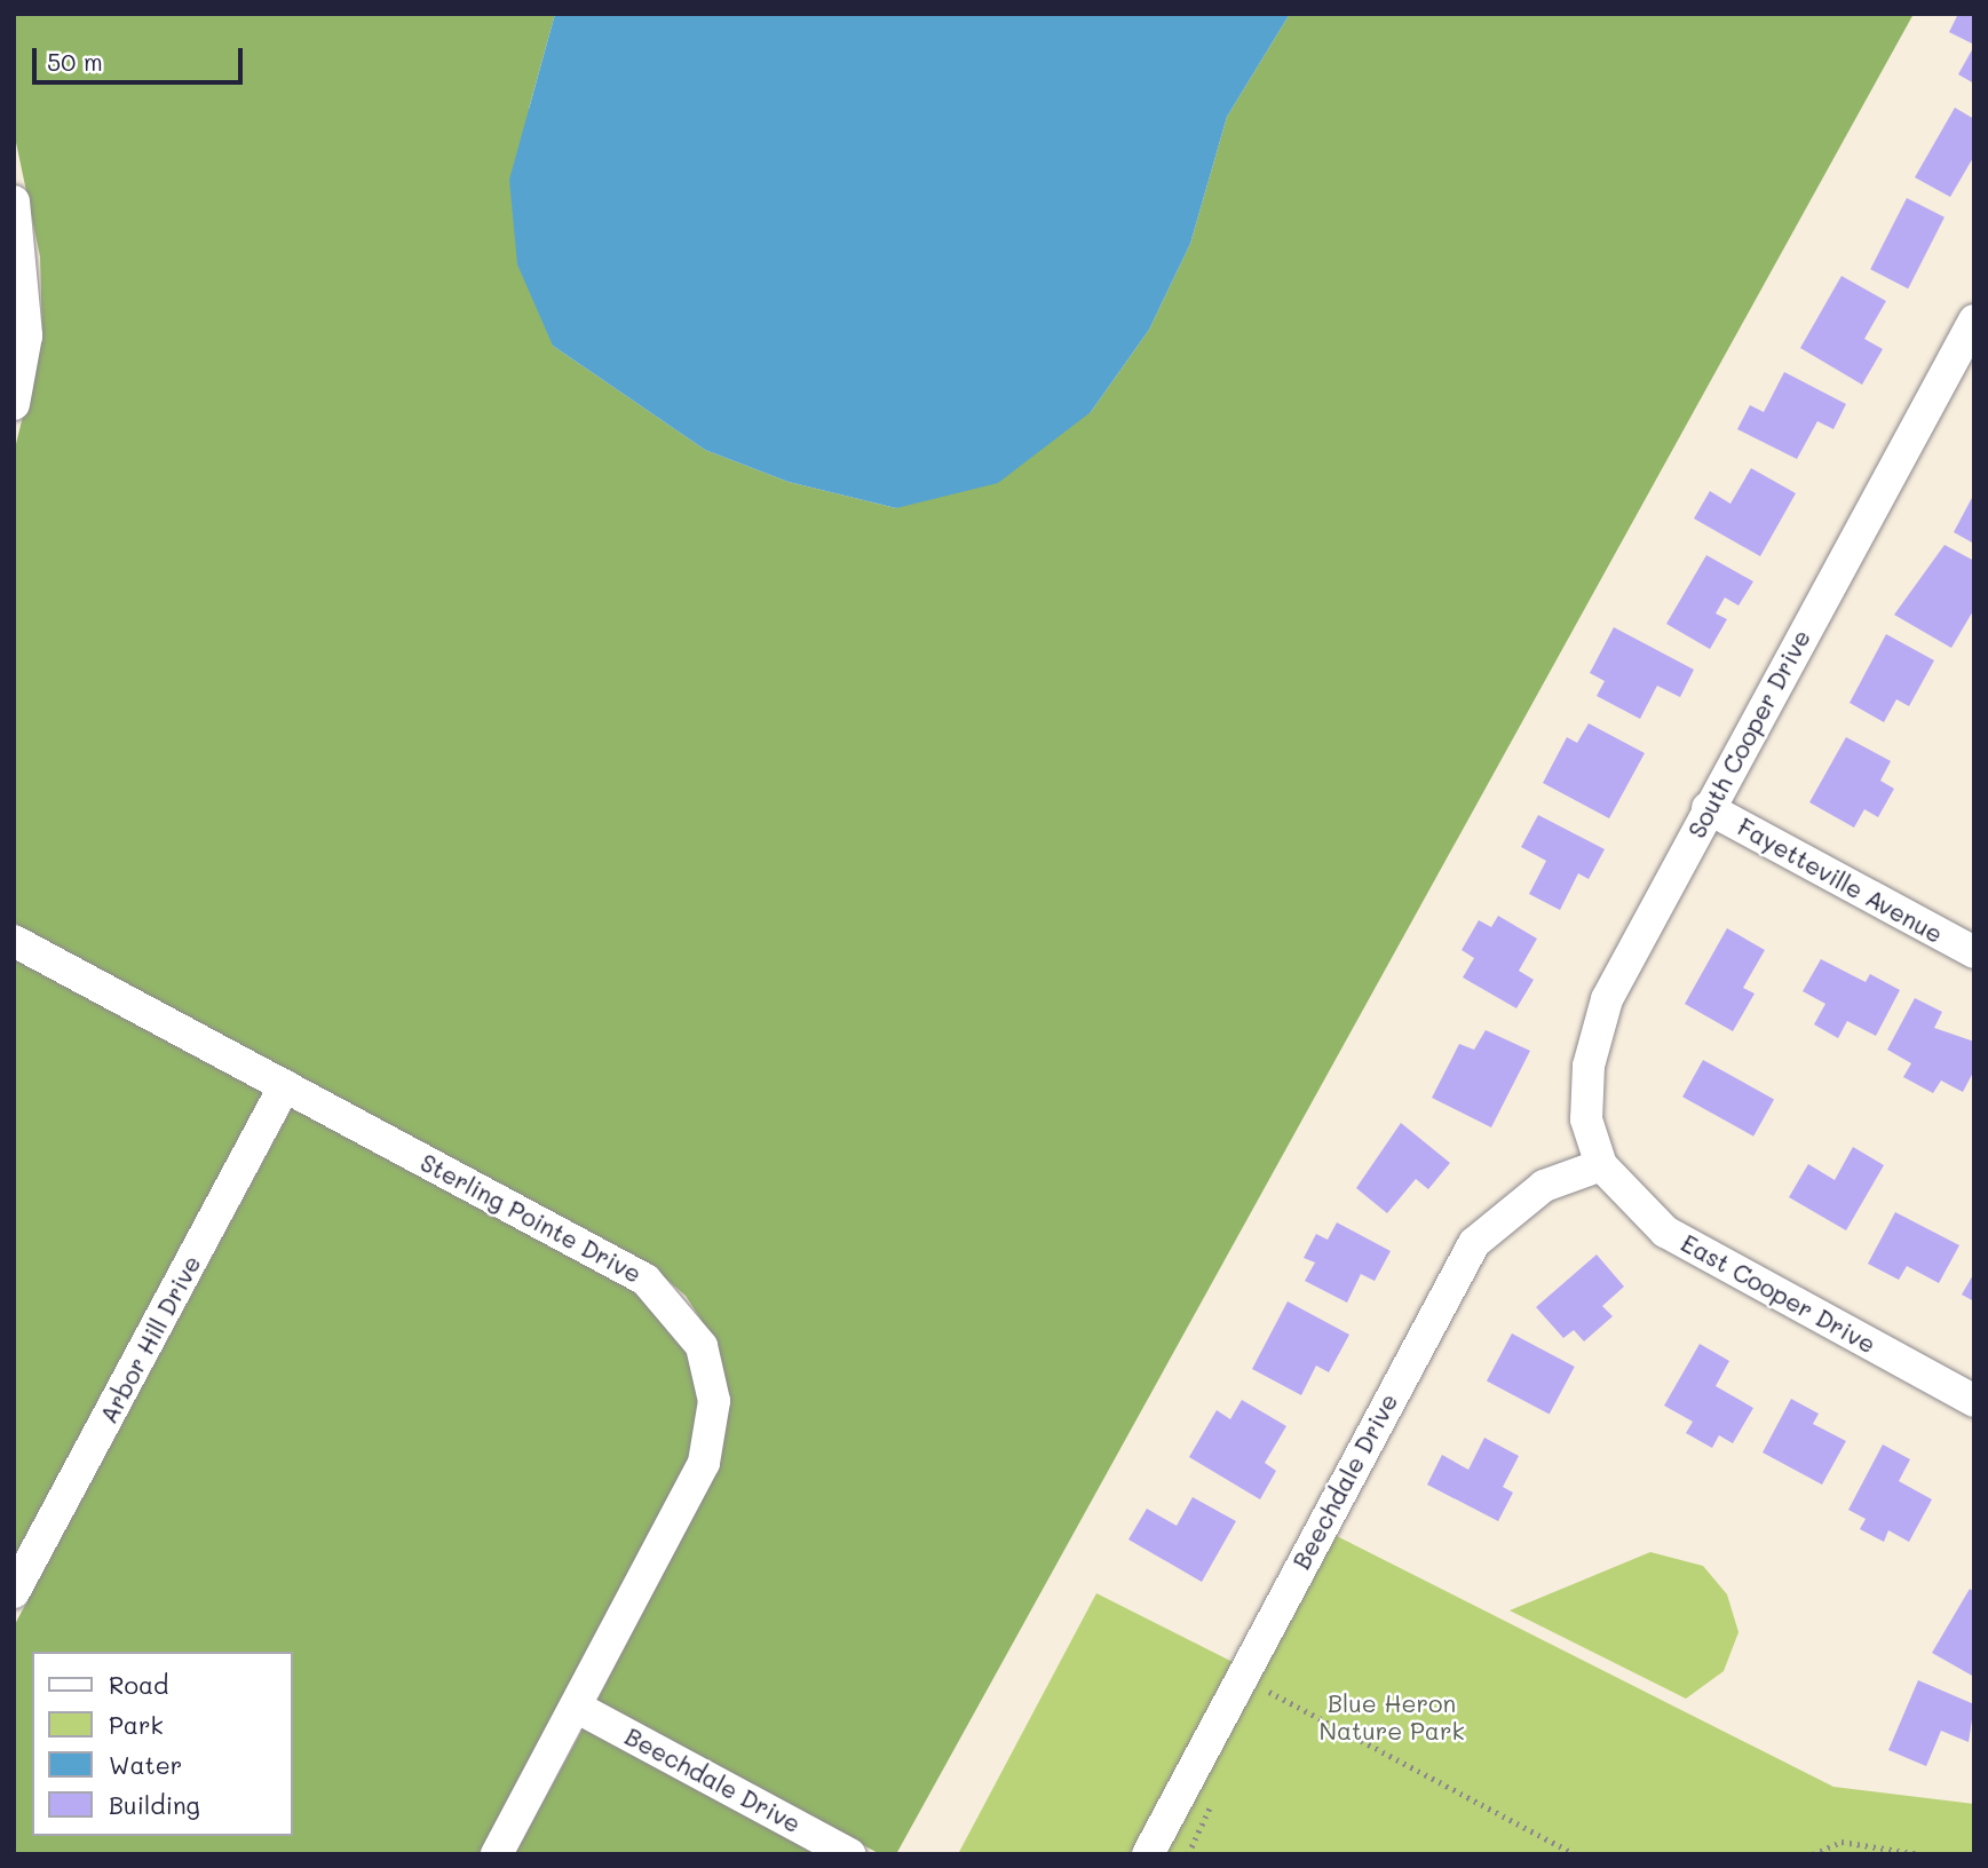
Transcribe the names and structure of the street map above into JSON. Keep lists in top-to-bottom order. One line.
{"streets":{"street":["South Cooper Drive","Fayetteville Avenue","Sterling Pointe Drive","East Cooper Drive","Arbor Hill Drive","Beechdale Drive"]},"crossings":[["South Cooper Drive","Fayetteville Avenue"],["South Cooper Drive","East Cooper Drive"],["South Cooper Drive","Beechdale Drive"],["Sterling Pointe Drive","Arbor Hill Drive"],["Sterling Pointe Drive","Beechdale Drive"],["East Cooper Drive","Beechdale Drive"]],"parks":["Blue Heron Nature Park"],"legend":["Road","Park","Water","Building"],"scale_bar":"50 m"}
